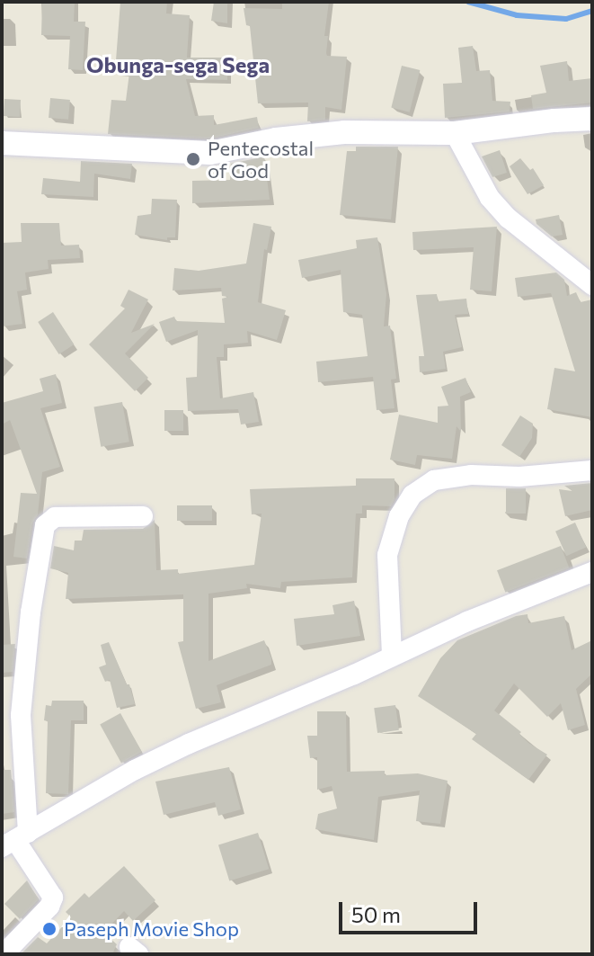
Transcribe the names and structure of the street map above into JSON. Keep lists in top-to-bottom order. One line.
{"districts":["Obunga-sega Sega"],"places":["Pentecostal of God","Paseph Movie Shop"],"scale_bar":"50 m"}
